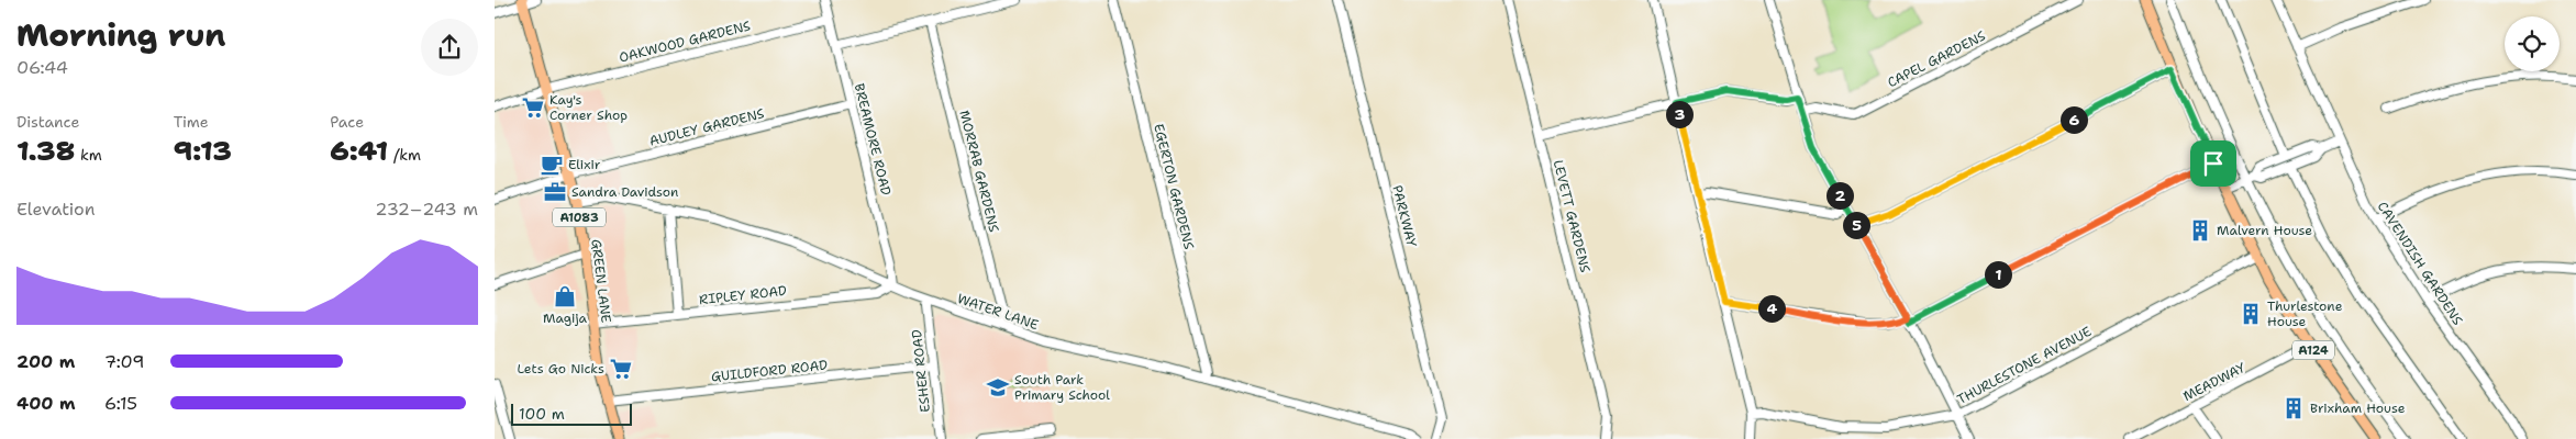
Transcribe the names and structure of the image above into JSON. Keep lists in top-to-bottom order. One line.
{"streets":{"main road":["A1083","GREEN LANE","A124"],"street":["OAKWOOD GARDENS","CAPEL GARDENS","AUDLEY GARDENS","BREAMORE ROAD","MORRAB GARDENS","EGERTON GARDENS","PARKWAY","LEVETT GARDENS","CAVENDISH GARDENS","RIPLEY ROAD","WATER LANE","THURLESTONE AVENUE","GUILDFORD ROAD","ESHER ROAD","MEADWAY"]},"crossings":[["OAKWOOD GARDENS","BREAMORE ROAD"],["OAKWOOD GARDENS","GREEN LANE"],["AUDLEY GARDENS","BREAMORE ROAD"],["AUDLEY GARDENS","GREEN LANE"],["BREAMORE ROAD","RIPLEY ROAD"],["BREAMORE ROAD","WATER LANE"],["MORRAB GARDENS","WATER LANE"],["EGERTON GARDENS","WATER LANE"],["GREEN LANE","RIPLEY ROAD"],["GREEN LANE","WATER LANE"],["GREEN LANE","GUILDFORD ROAD"],["RIPLEY ROAD","WATER LANE"],["WATER LANE","ESHER ROAD"],["A124","THURLESTONE AVENUE"],["A124","MEADWAY"],["GUILDFORD ROAD","ESHER ROAD"]],"places":{"supermarket":["Kay's Corner Shop","Lets Go Nicks"],"cafe":["Elixir"],"office":["Sandra Davidson"],"building":["Malvern House","Thurlestone House","Brixham House"],"shop":["Magija"],"school or university":["South Park Primary School"]},"scale_bar":"100 m","page":{"heading":["Morning run","06:44"],"stats":[["Distance","1.38 km"],["Time","9:13"],["Pace","6:41 /km"]],"pins":["3","6","2","5","1","4"],"chart":["Elevation","232–243 m"],"list":[{"name":"200 m","note":"7:09"},{"name":"400 m","note":"6:15"}],"scale":"100 m"}}
